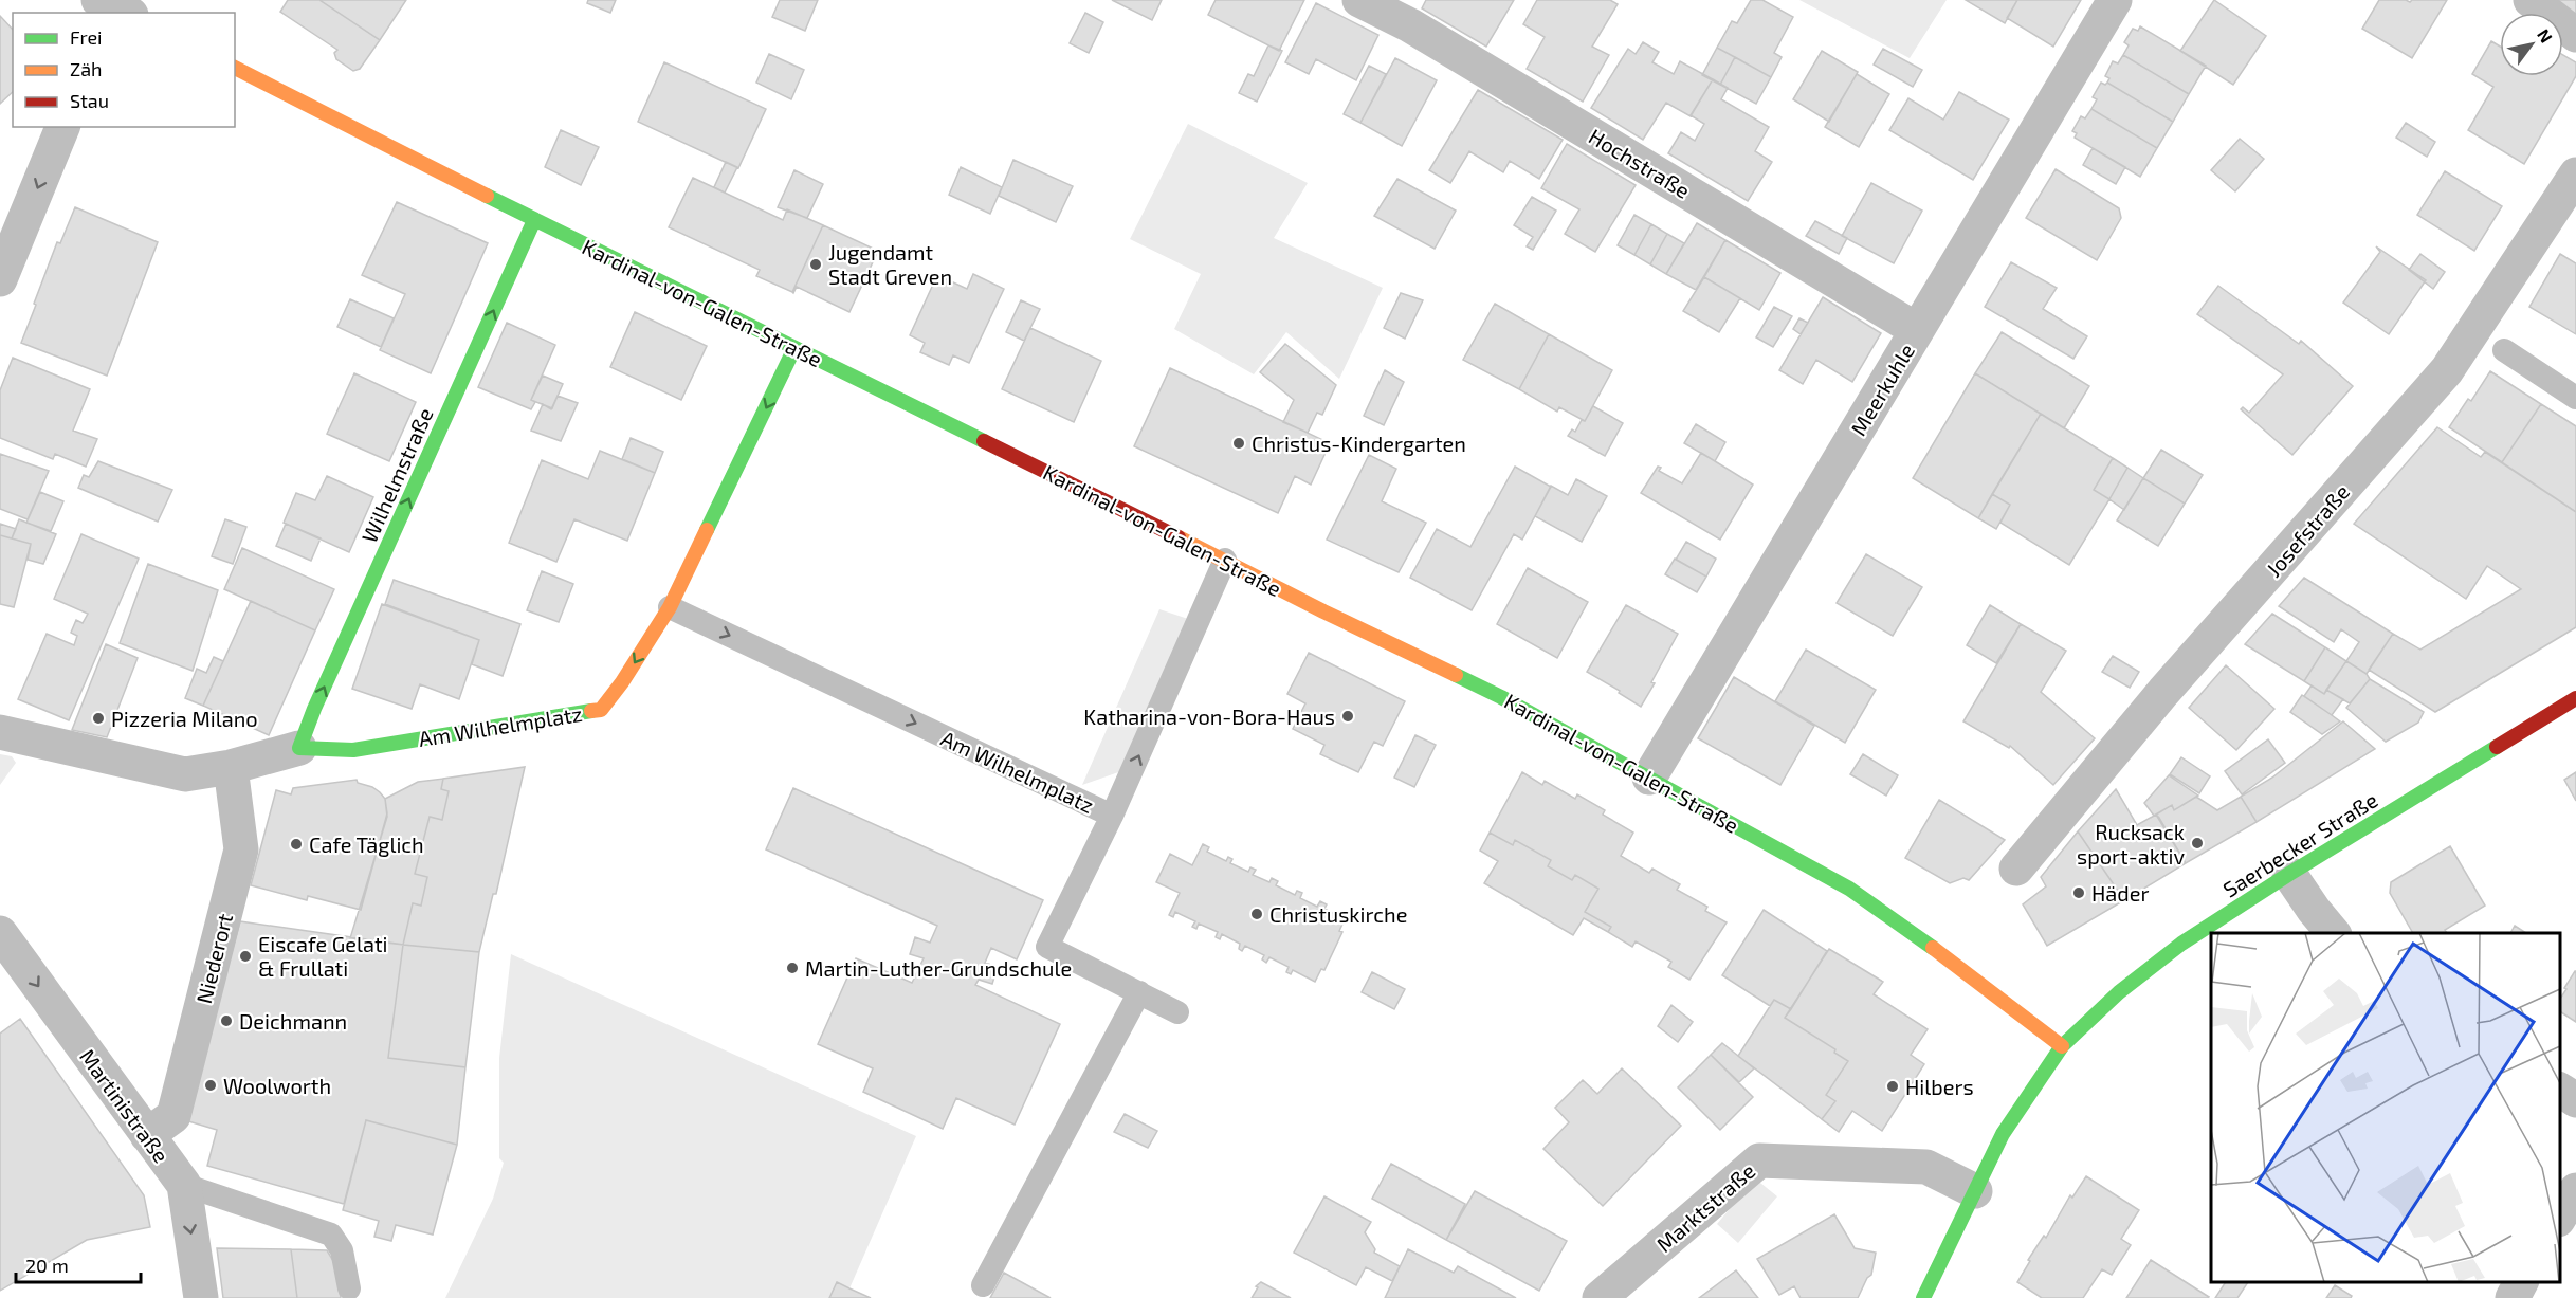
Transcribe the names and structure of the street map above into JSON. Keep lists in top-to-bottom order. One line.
{"streets":{"street":["Hochstraße","Kardinal-von-Galen-Straße","Meerkuhle","Wilhelmstraße","Josefstraße","Am Wilhelmplatz","Saerbecker Straße","Niederort","Martinistraße","Marktstraße"]},"crossings":[["Hochstraße","Meerkuhle"],["Kardinal-von-Galen-Straße","Meerkuhle"],["Kardinal-von-Galen-Straße","Wilhelmstraße"],["Kardinal-von-Galen-Straße","Am Wilhelmplatz"],["Kardinal-von-Galen-Straße","Saerbecker Straße"],["Wilhelmstraße","Am Wilhelmplatz"],["Saerbecker Straße","Marktstraße"],["Niederort","Martinistraße"]],"one_way":["Wilhelmstraße","Martinistraße"],"places":["Jugendamt Stadt Greven","Christus-Kindergarten","Katharina-von-Bora-Haus","Pizzeria Milano","Rucksack sport-aktiv","Cafe Täglich","Häder","Christuskirche","Eiscafe Gelati & Frullati","Martin-Luther-Grundschule","Deichmann","Woolworth","Hilbers"],"legend":["Frei","Zäh","Stau"],"scale_bar":"20 m","north":"top right"}
